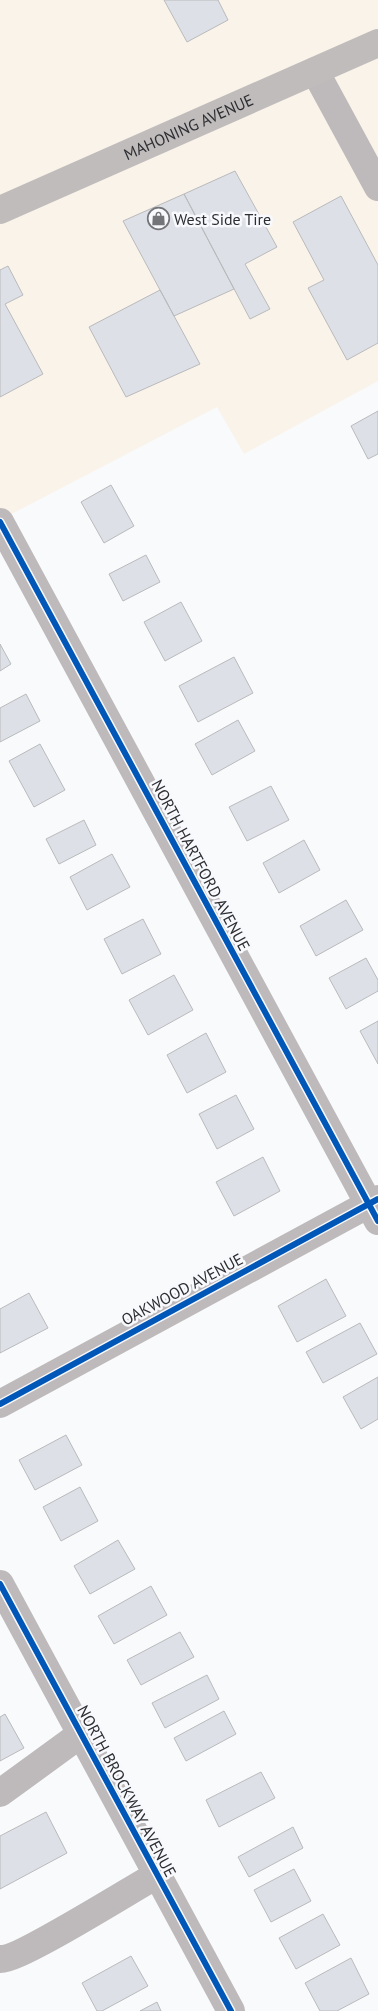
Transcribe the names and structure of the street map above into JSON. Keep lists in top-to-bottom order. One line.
{"streets":{"main road":["MAHONING AVENUE"],"street":["NORTH HARTFORD AVENUE","OAKWOOD AVENUE","NORTH BROCKWAY AVENUE"]},"crossings":[["NORTH HARTFORD AVENUE","OAKWOOD AVENUE"]],"places":{"shop":["West Side Tire"]}}
